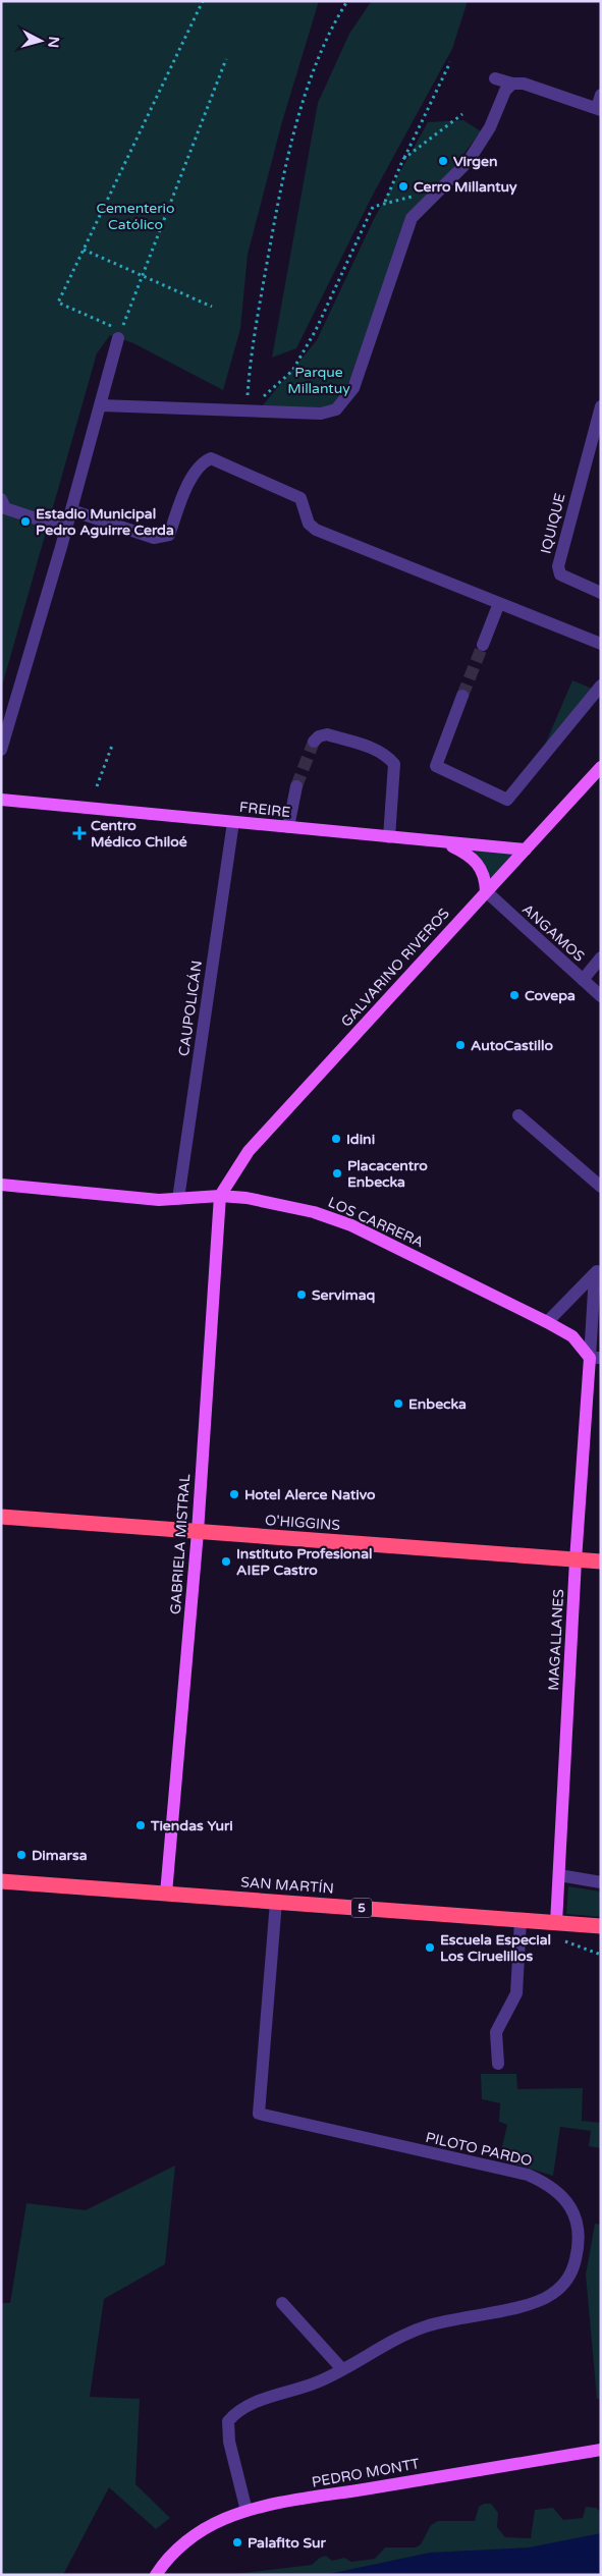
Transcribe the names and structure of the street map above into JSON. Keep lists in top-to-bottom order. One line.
{"streets":{"highway":["O'HIGGINS","SAN MARTÍN","5"],"main road":["FREIRE","GALVARINO RIVEROS","LOS CARRERA","GABRIELA MISTRAL","MAGALLANES","PEDRO MONTT"],"street":["IQUIQUE","ANGAMOS","CAUPOLICÁN","PILOTO PARDO"]},"crossings":[["FREIRE","GALVARINO RIVEROS"],["FREIRE","CAUPOLICÁN"],["ANGAMOS","GALVARINO RIVEROS"],["GALVARINO RIVEROS","LOS CARRERA"],["GALVARINO RIVEROS","GABRIELA MISTRAL"],["CAUPOLICÁN","LOS CARRERA"],["LOS CARRERA","GABRIELA MISTRAL"],["LOS CARRERA","MAGALLANES"],["O'HIGGINS","GABRIELA MISTRAL"],["O'HIGGINS","MAGALLANES"],["GABRIELA MISTRAL","SAN MARTÍN"],["MAGALLANES","SAN MARTÍN"],["SAN MARTÍN","PILOTO PARDO"],["PILOTO PARDO","PEDRO MONTT"]],"parks":["Cementerio Católico","Parque Millantuy"],"places":{"other":["Virgen","Cerro Millantuy","Estadio Municipal Pedro Aguirre Cerda","Covepa","AutoCastillo","Idini","Placacentro Enbecka","Servimaq","Enbecka","Hotel Alerce Nativo","Instituto Profesional AIEP Castro","Tiendas Yuri","Dimarsa","Escuela Especial Los Ciruelillos","Palafito Sur"],"health":["Centro Médico Chiloé"]},"north":"right"}
